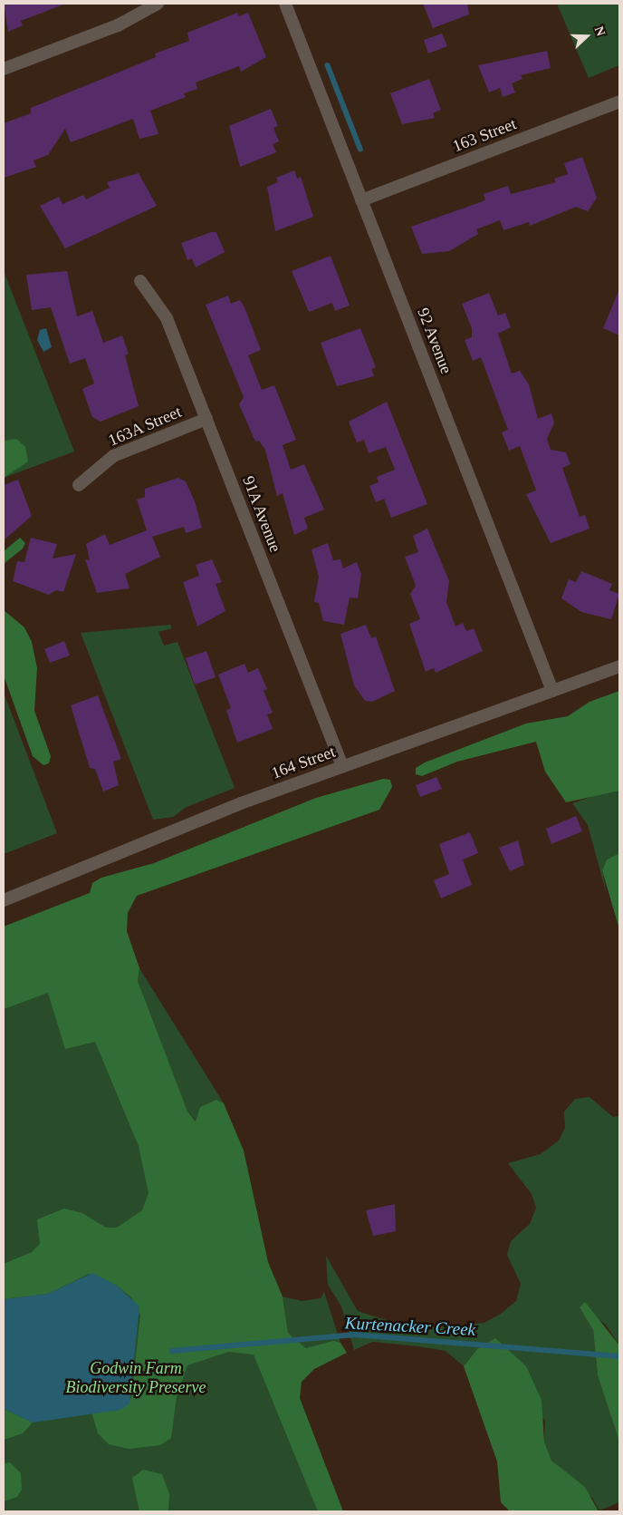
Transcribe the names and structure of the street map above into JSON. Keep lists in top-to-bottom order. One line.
{"streets":{"street":["163 Street","92 Avenue","163A Street","91A Avenue","164 Street"]},"crossings":[["163 Street","92 Avenue"],["92 Avenue","164 Street"],["163A Street","91A Avenue"],["91A Avenue","164 Street"]],"water":["Kurtenacker Creek"],"parks":["Godwin Farm Biodiversity Preserve"],"north":"right"}
